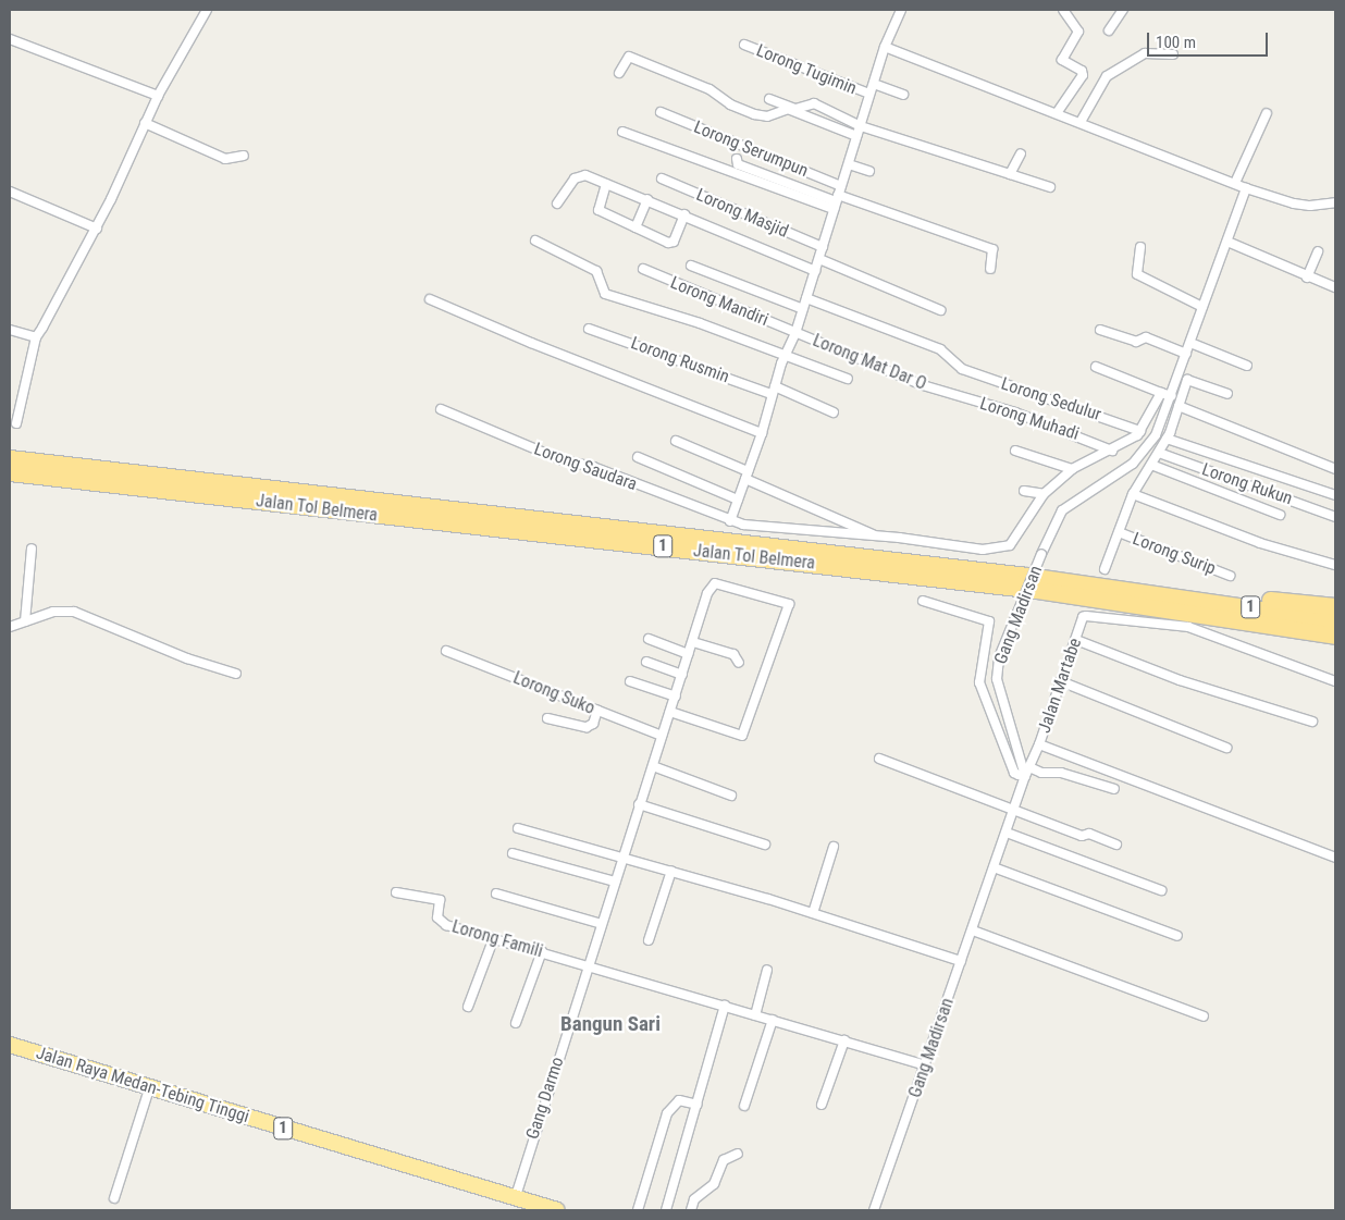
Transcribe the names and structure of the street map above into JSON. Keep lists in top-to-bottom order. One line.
{"streets":{"highway":["Jalan Tol Belmera","1","Jalan Raya Medan-Tebing Tinggi"],"street":["Lorong Tugimin","Lorong Serumpun","Lorong Masjid","Lorong Mandiri","Lorong Rusmin","Lorong Mat Dar O","Lorong Sedulur","Lorong Muhadi","Lorong Saudara","Lorong Rukun","Lorong Surip","Gang Madirsan","Jalan Martabe","Lorong Suko","Lorong Famili","Gang Darmo"]},"crossings":[["Lorong Mandiri","Lorong Mat Dar O"],["Lorong Mat Dar O","Lorong Muhadi"],["Lorong Sedulur","Lorong Saudara"],["Lorong Muhadi","Lorong Saudara"],["Jalan Tol Belmera","1"],["Gang Madirsan","Jalan Martabe"],["Gang Madirsan","Lorong Famili"],["Lorong Suko","Gang Darmo"],["Lorong Famili","Gang Darmo"],["Jalan Raya Medan-Tebing Tinggi","Gang Darmo"]],"districts":["Bangun Sari"],"scale_bar":"100 m"}
